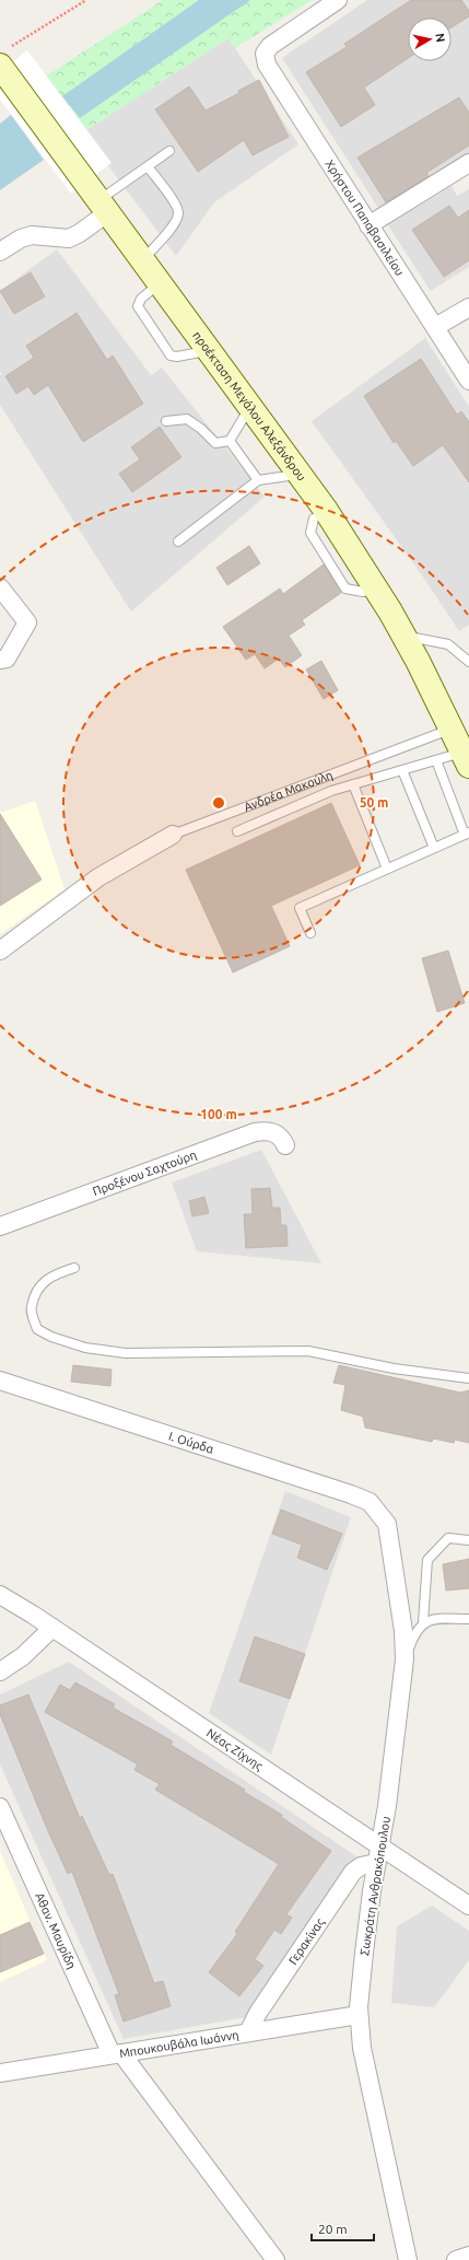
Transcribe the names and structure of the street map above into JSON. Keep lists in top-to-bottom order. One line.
{"streets":{"main road":["προέκταση Μεγάλου Αλεξάνδρου"],"street":["Χρήστου Παπαβασιλείου","Ανδρέα Μακούλη","Προξένου Σαχτούρη","Ι. Ούρδα","Νέας Ζίχνης","Σωκράτη Ανθρακόπουλου","Αθαν. Μαυρίδη","Γερακίνας","Μπουκουβάλα Ιωάννη"]},"crossings":[["προέκταση Μεγάλου Αλεξάνδρου","Ανδρέα Μακούλη"],["Ι. Ούρδα","Σωκράτη Ανθρακόπουλου"],["Νέας Ζίχνης","Σωκράτη Ανθρακόπουλου"],["Νέας Ζίχνης","Γερακίνας"],["Σωκράτη Ανθρακόπουλου","Γερακίνας"],["Σωκράτη Ανθρακόπουλου","Μπουκουβάλα Ιωάννη"],["Αθαν. Μαυρίδη","Μπουκουβάλα Ιωάννη"],["Γερακίνας","Μπουκουβάλα Ιωάννη"]],"scale_bar":"20 m","north":"right","rings":["50 m","100 m"]}
